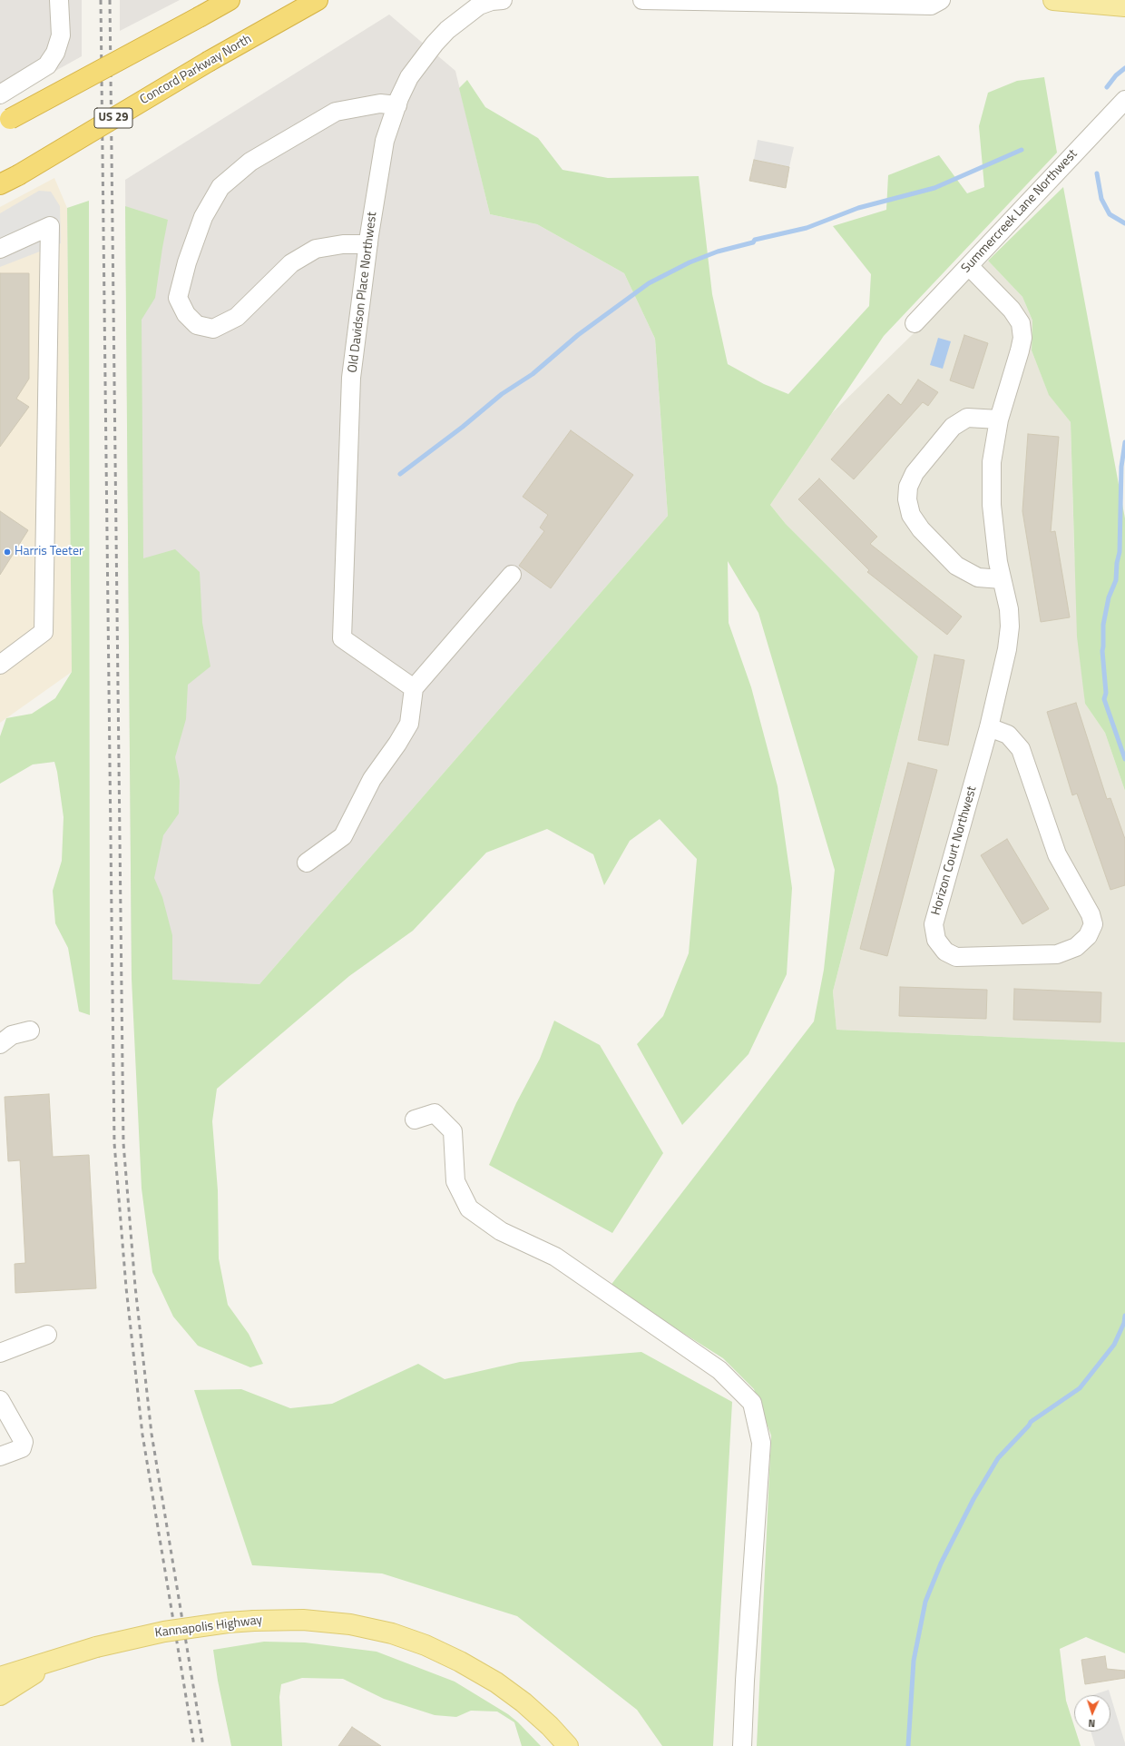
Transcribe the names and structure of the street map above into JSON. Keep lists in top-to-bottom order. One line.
{"streets":{"highway":["Concord Parkway North","US 29"],"main road":["Kannapolis Highway"],"street":["Summercreek Lane Northwest","Old Davidson Place Northwest","Horizon Court Northwest"]},"crossings":[["Summercreek Lane Northwest","Horizon Court Northwest"]],"places":["Harris Teeter"],"north":"bottom"}
